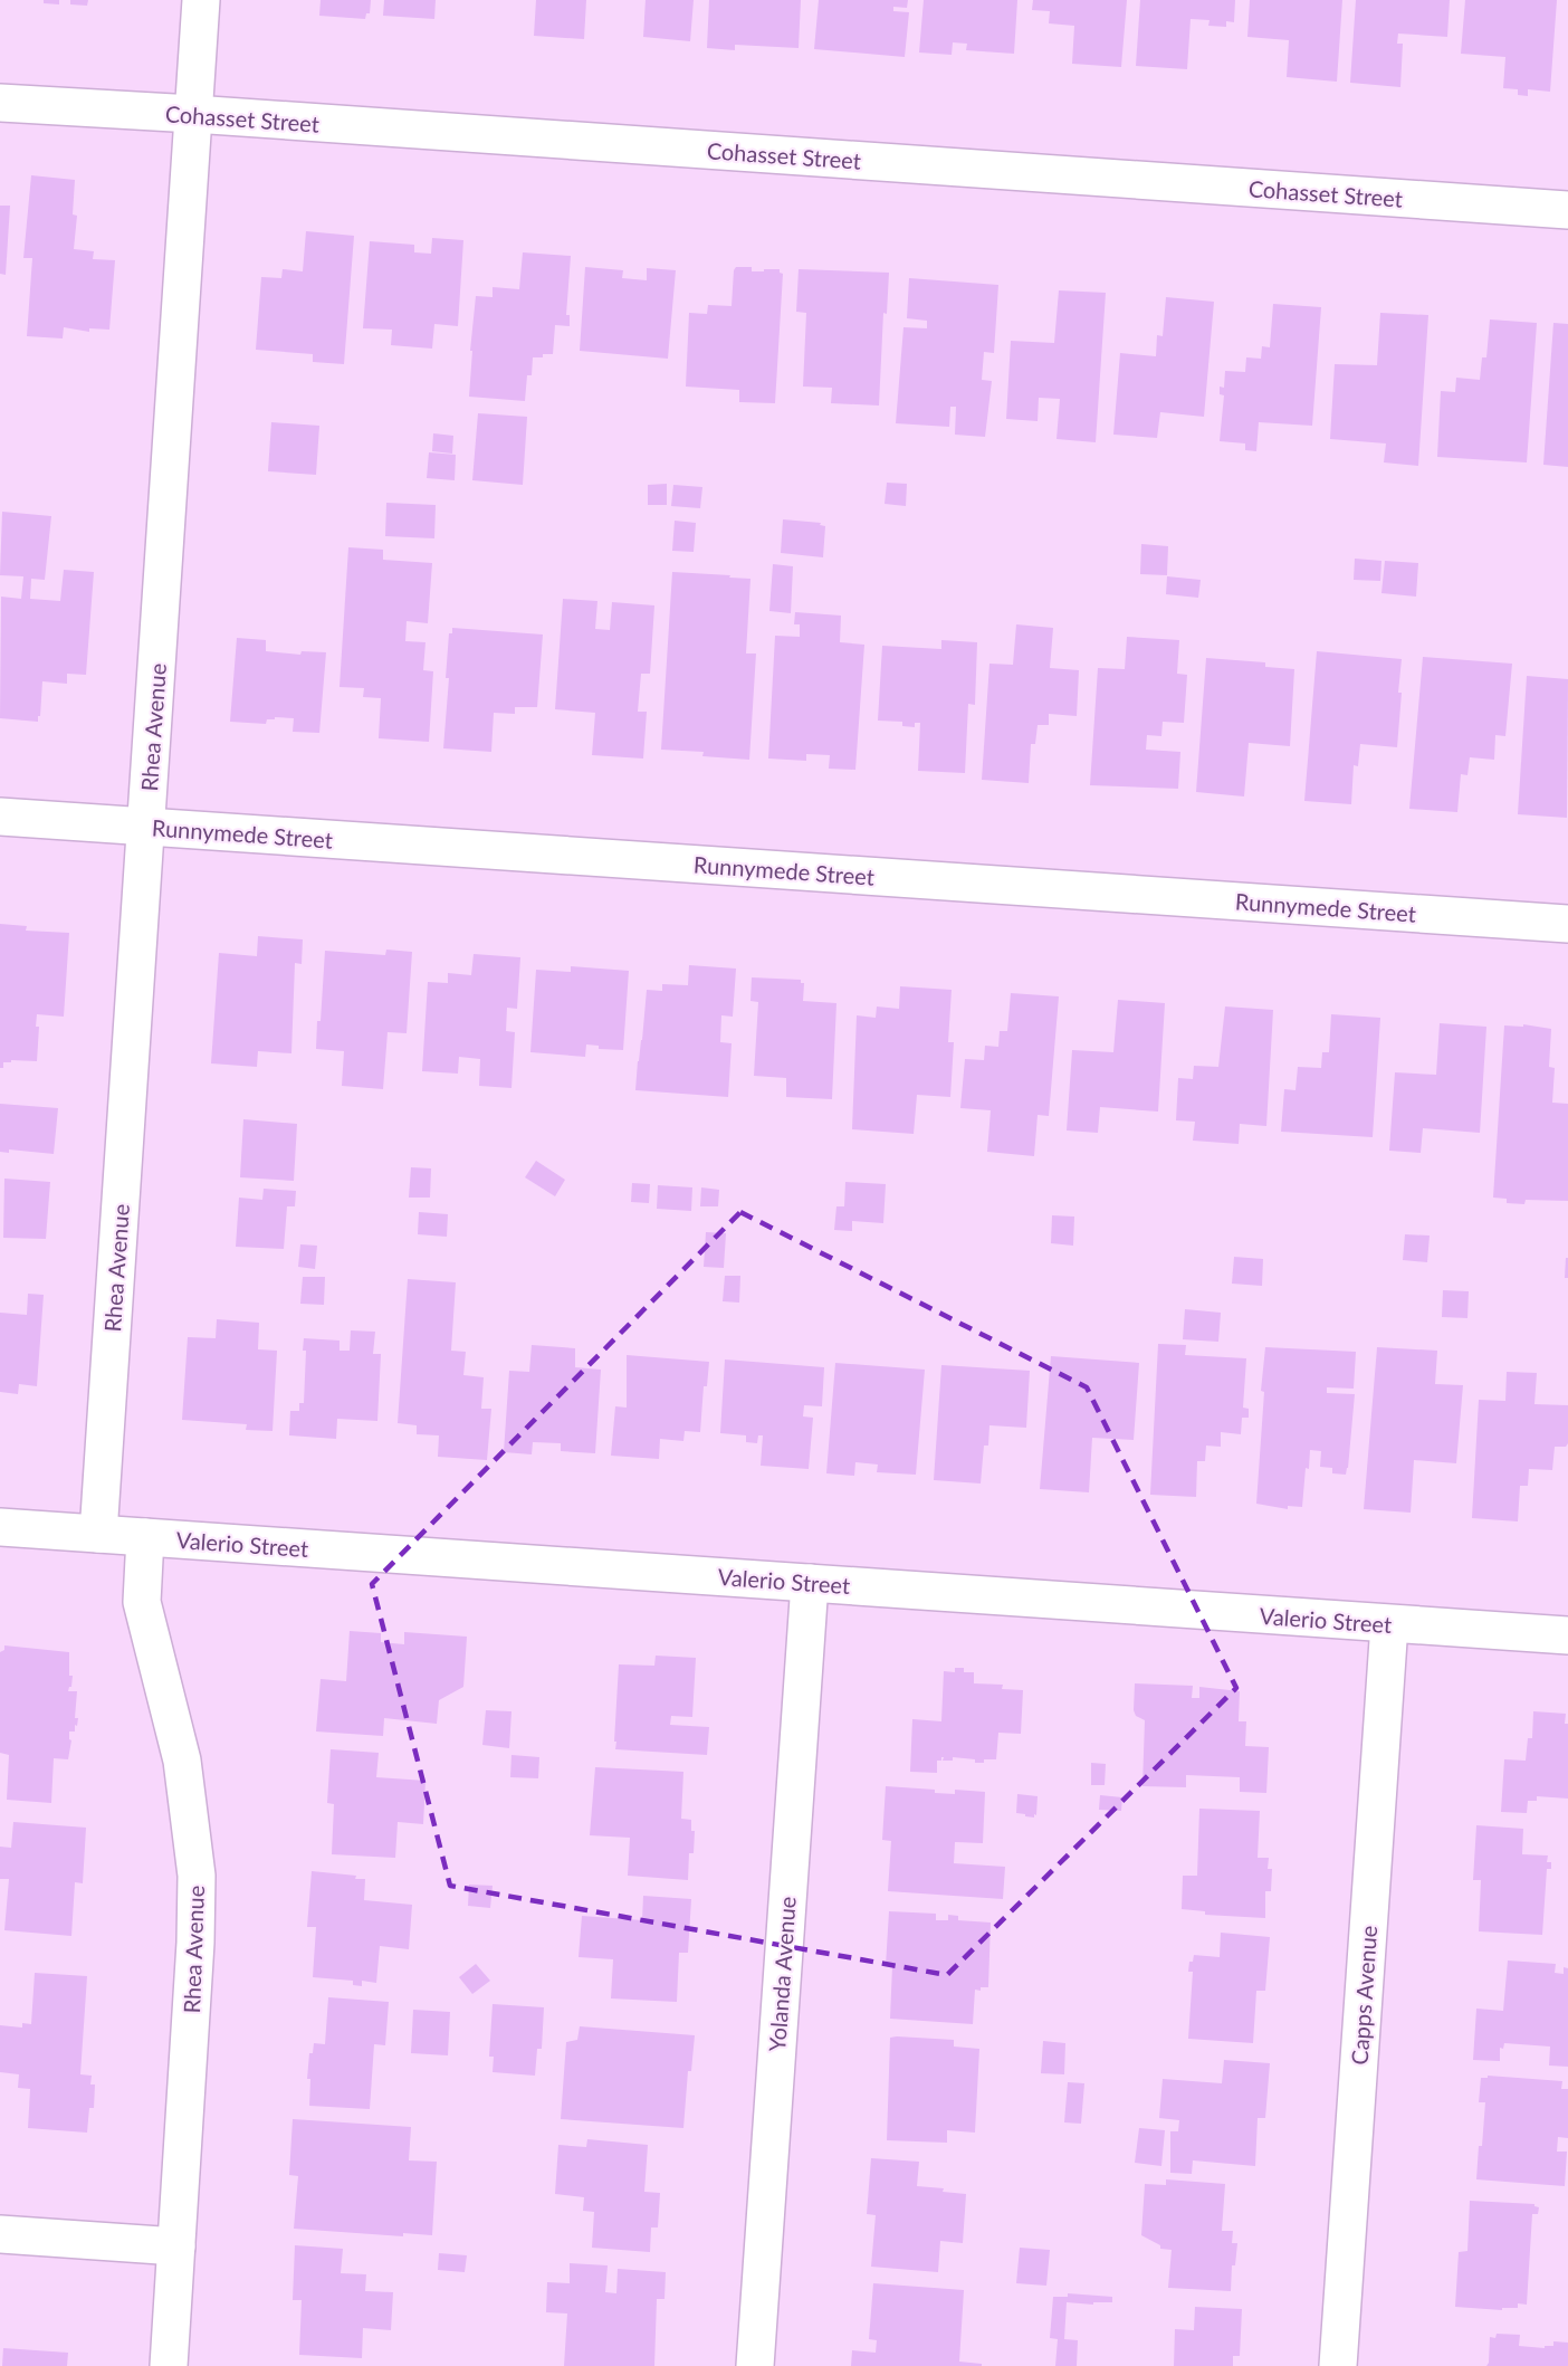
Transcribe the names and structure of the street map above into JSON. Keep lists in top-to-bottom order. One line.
{"streets":{"street":["Cohasset Street","Rhea Avenue","Runnymede Street","Valerio Street","Yolanda Avenue","Capps Avenue"]},"crossings":[["Cohasset Street","Rhea Avenue"],["Rhea Avenue","Runnymede Street"],["Rhea Avenue","Valerio Street"],["Valerio Street","Yolanda Avenue"],["Valerio Street","Capps Avenue"]]}
